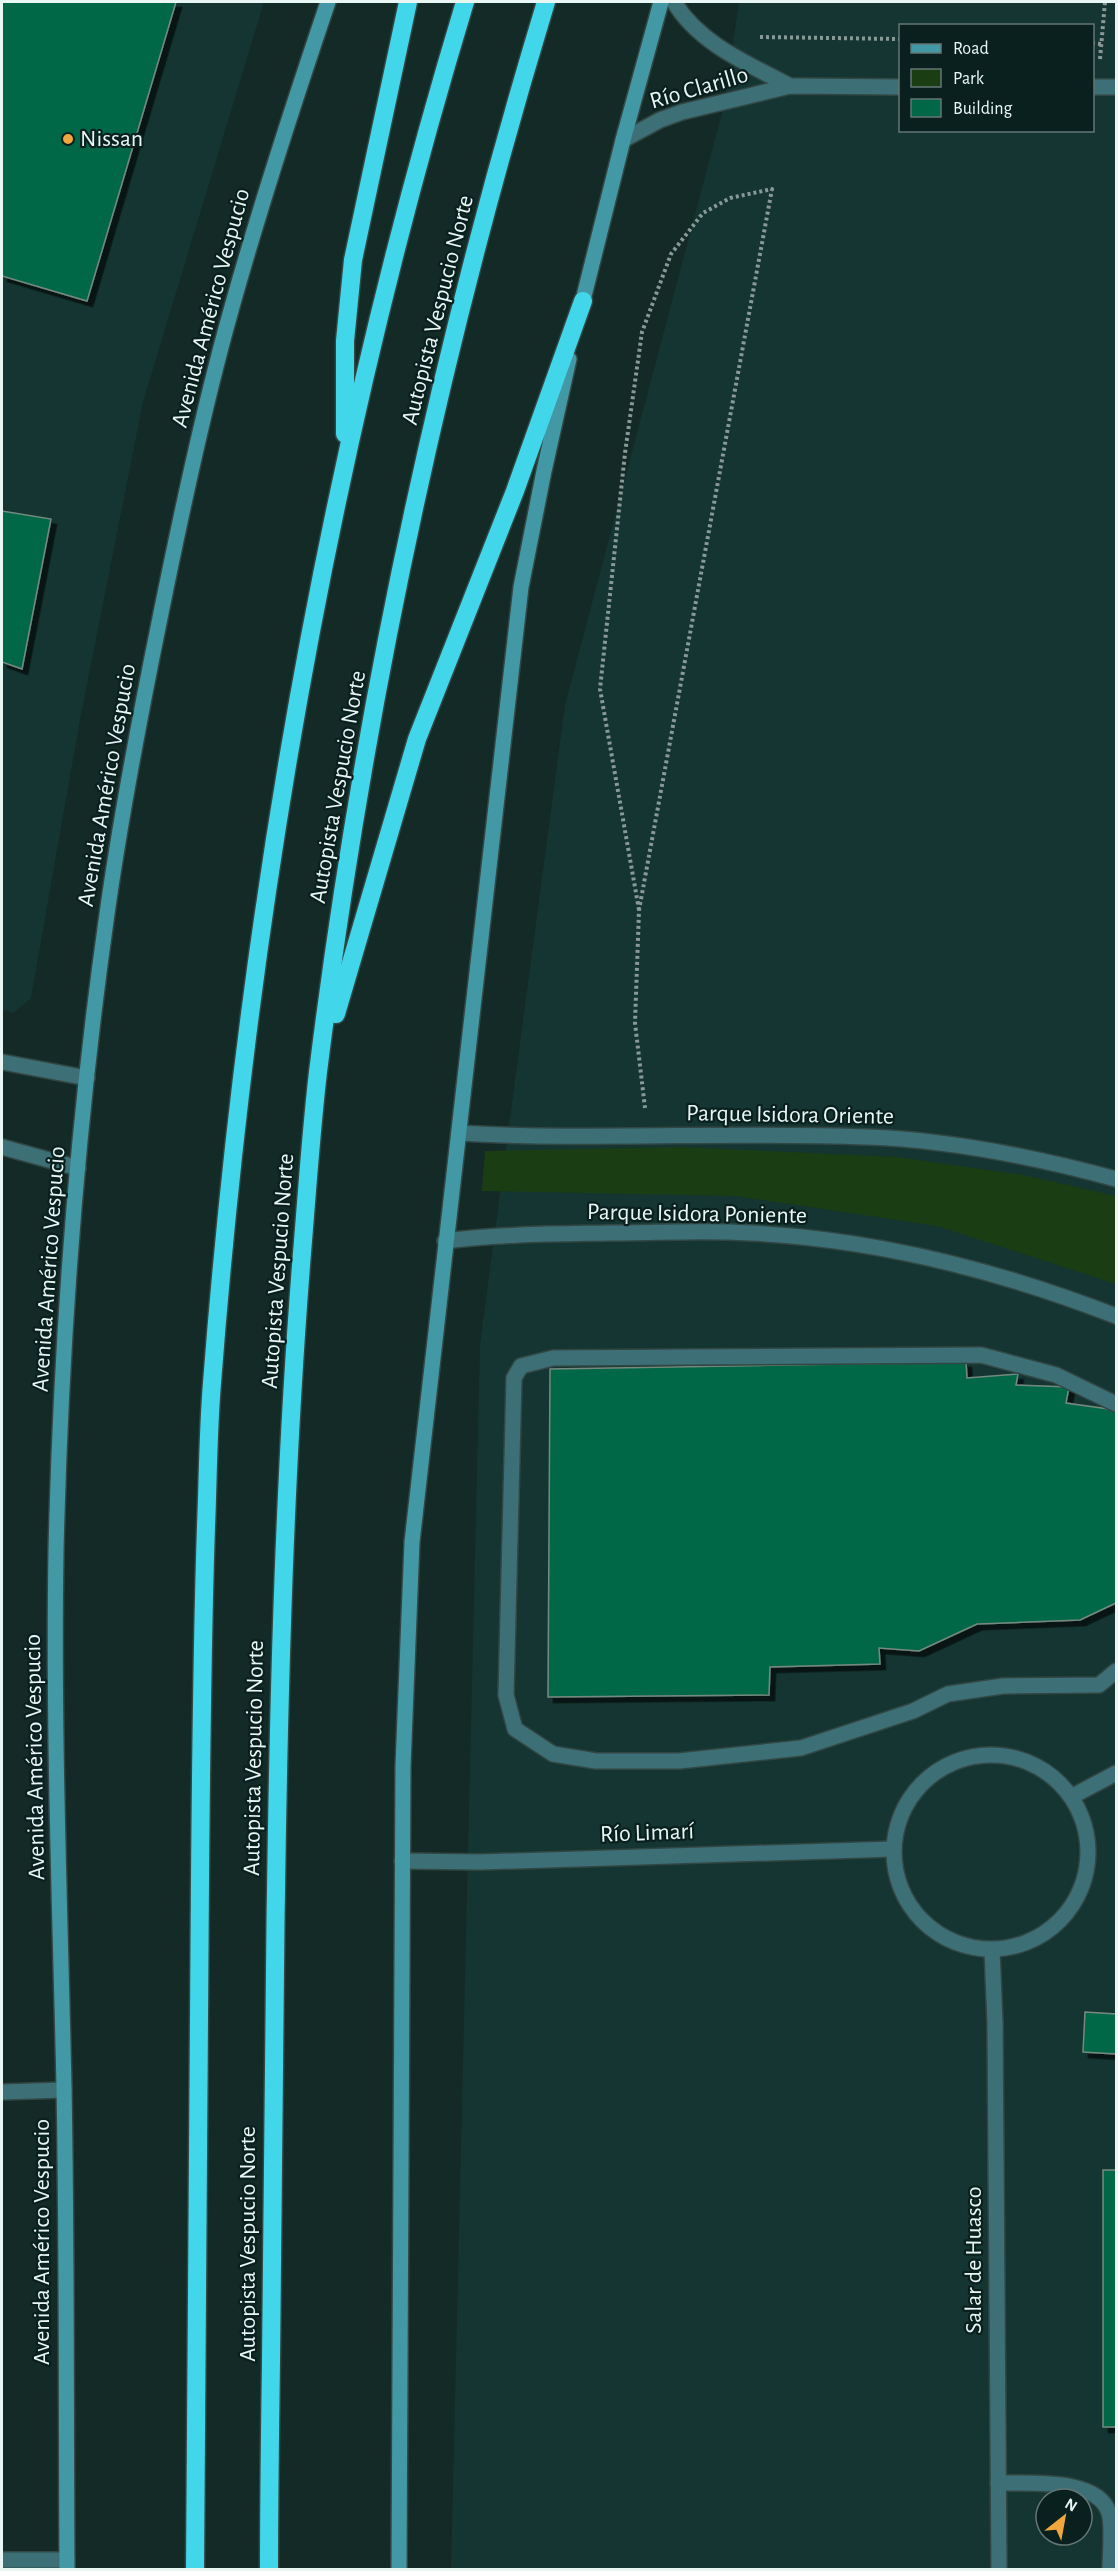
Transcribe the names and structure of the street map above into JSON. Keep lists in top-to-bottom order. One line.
{"streets":{"highway":["Autopista Vespucio Norte"],"street":["Río Clarillo","Avenida Américo Vespucio","Parque Isidora Oriente","Parque Isidora Poniente","Río Limarí","Salar de Huasco"]},"crossings":[["Río Limarí","Salar de Huasco"]],"places":["Nissan"],"legend":["Road","Park","Building"],"north":"top right"}
